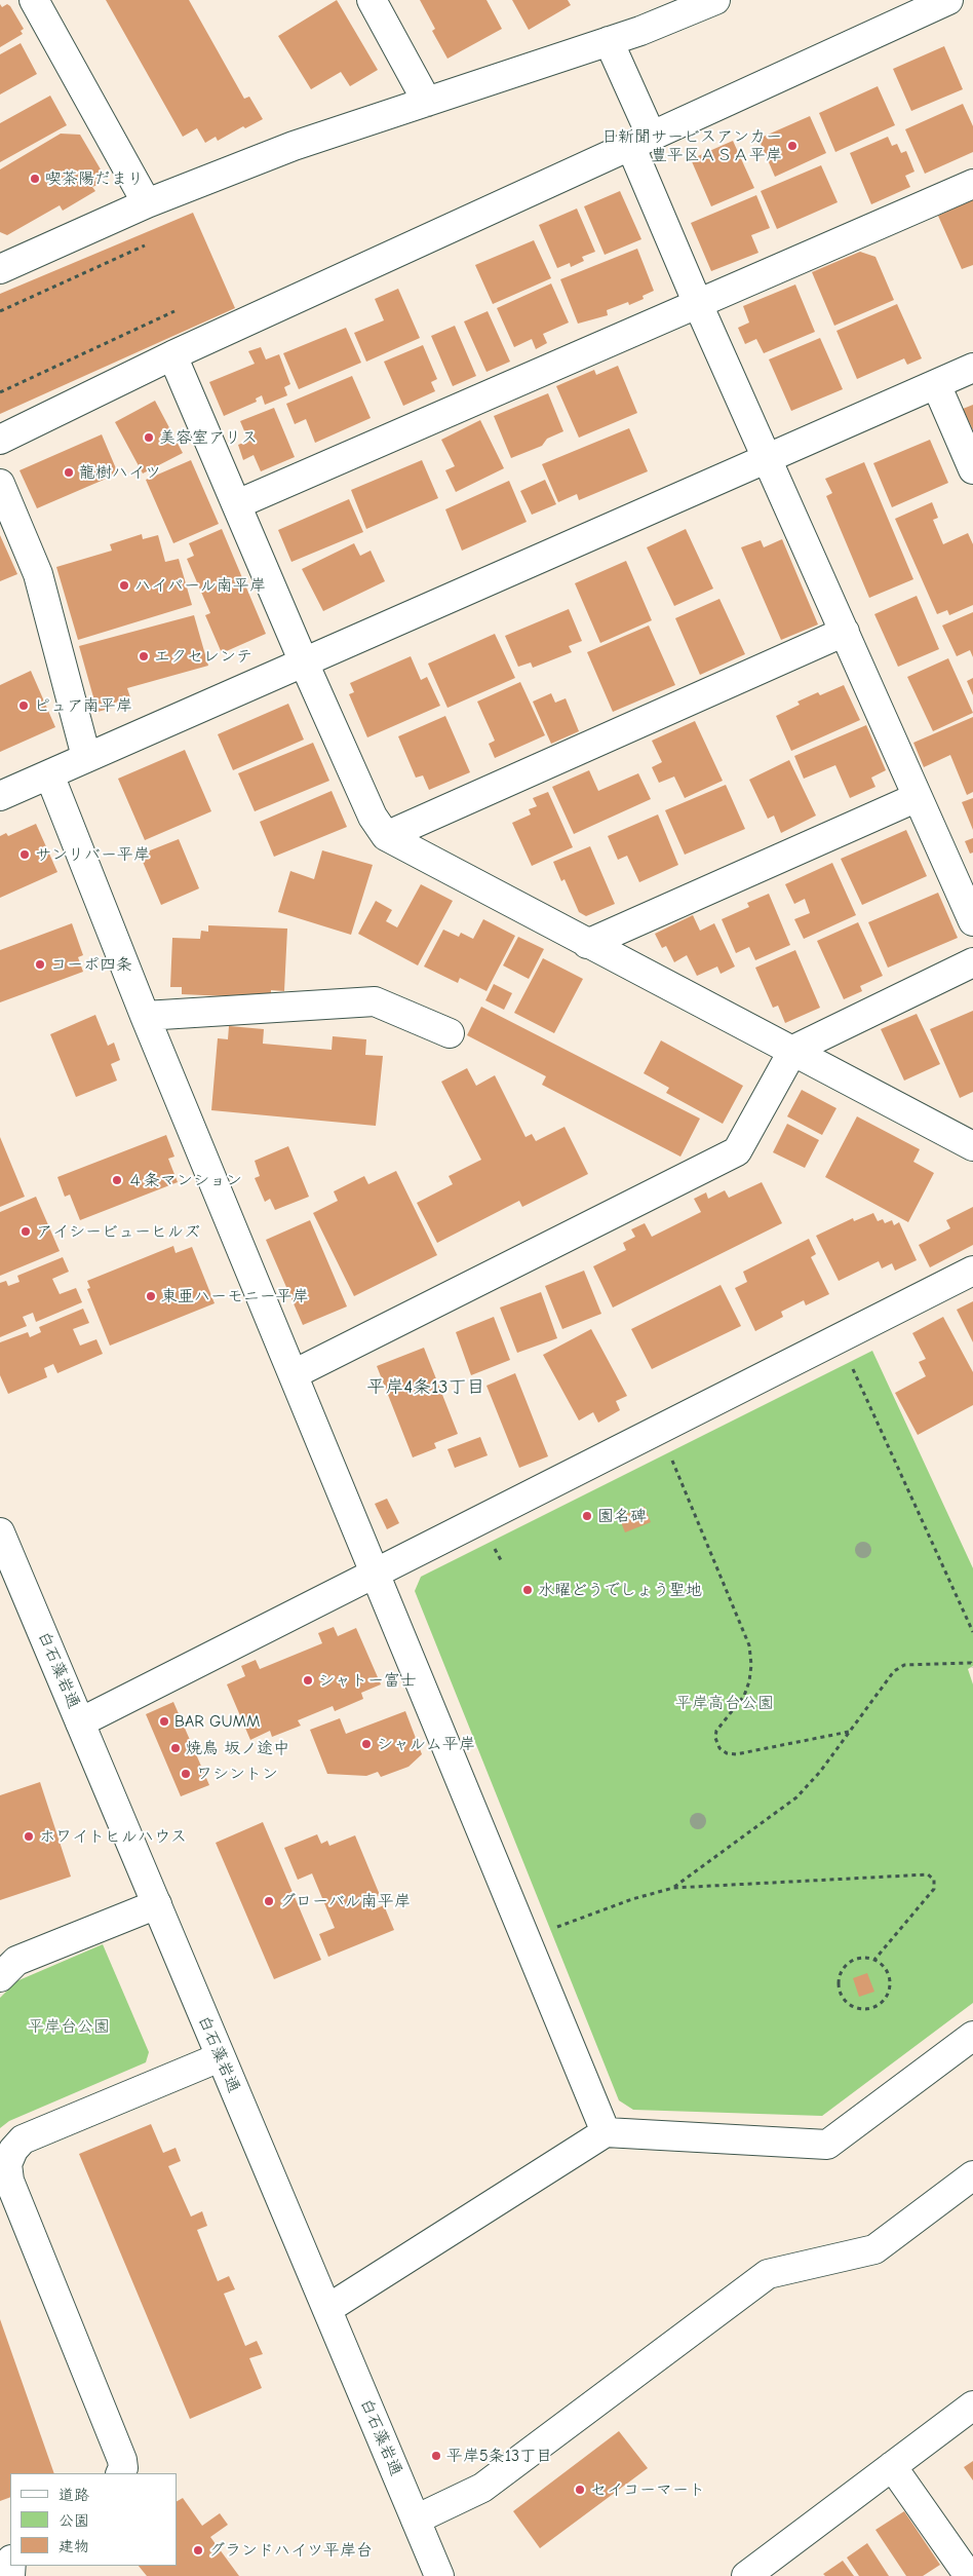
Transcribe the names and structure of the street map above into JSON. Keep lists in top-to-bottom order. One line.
{"streets":{"street":["白石藻岩通"]},"districts":["平岸4条13丁目"],"parks":["平岸高台公園","平岸台公園"],"places":["日新聞サービスアンカー 豊平区ＡＳＡ平岸","喫茶陽だまり","美容室アリス","龍樹ハイツ","ハイパール南平岸","エクセレンテ","ピュア南平岸","サンリバー平岸","コーポ四条","４条マンション","アイシービューヒルズ","東亜ハーモニー平岸","園名碑","水曜どうでしょう聖地","シャトー富士","BAR GUMM","シャルム平岸","焼鳥 坂ノ途中","ワシントン","ホワイトヒルハウス","グローバル南平岸","平岸5条13丁目","セイコーマート","グランドハイツ平岸台"],"legend":["道路","公園","建物"]}
